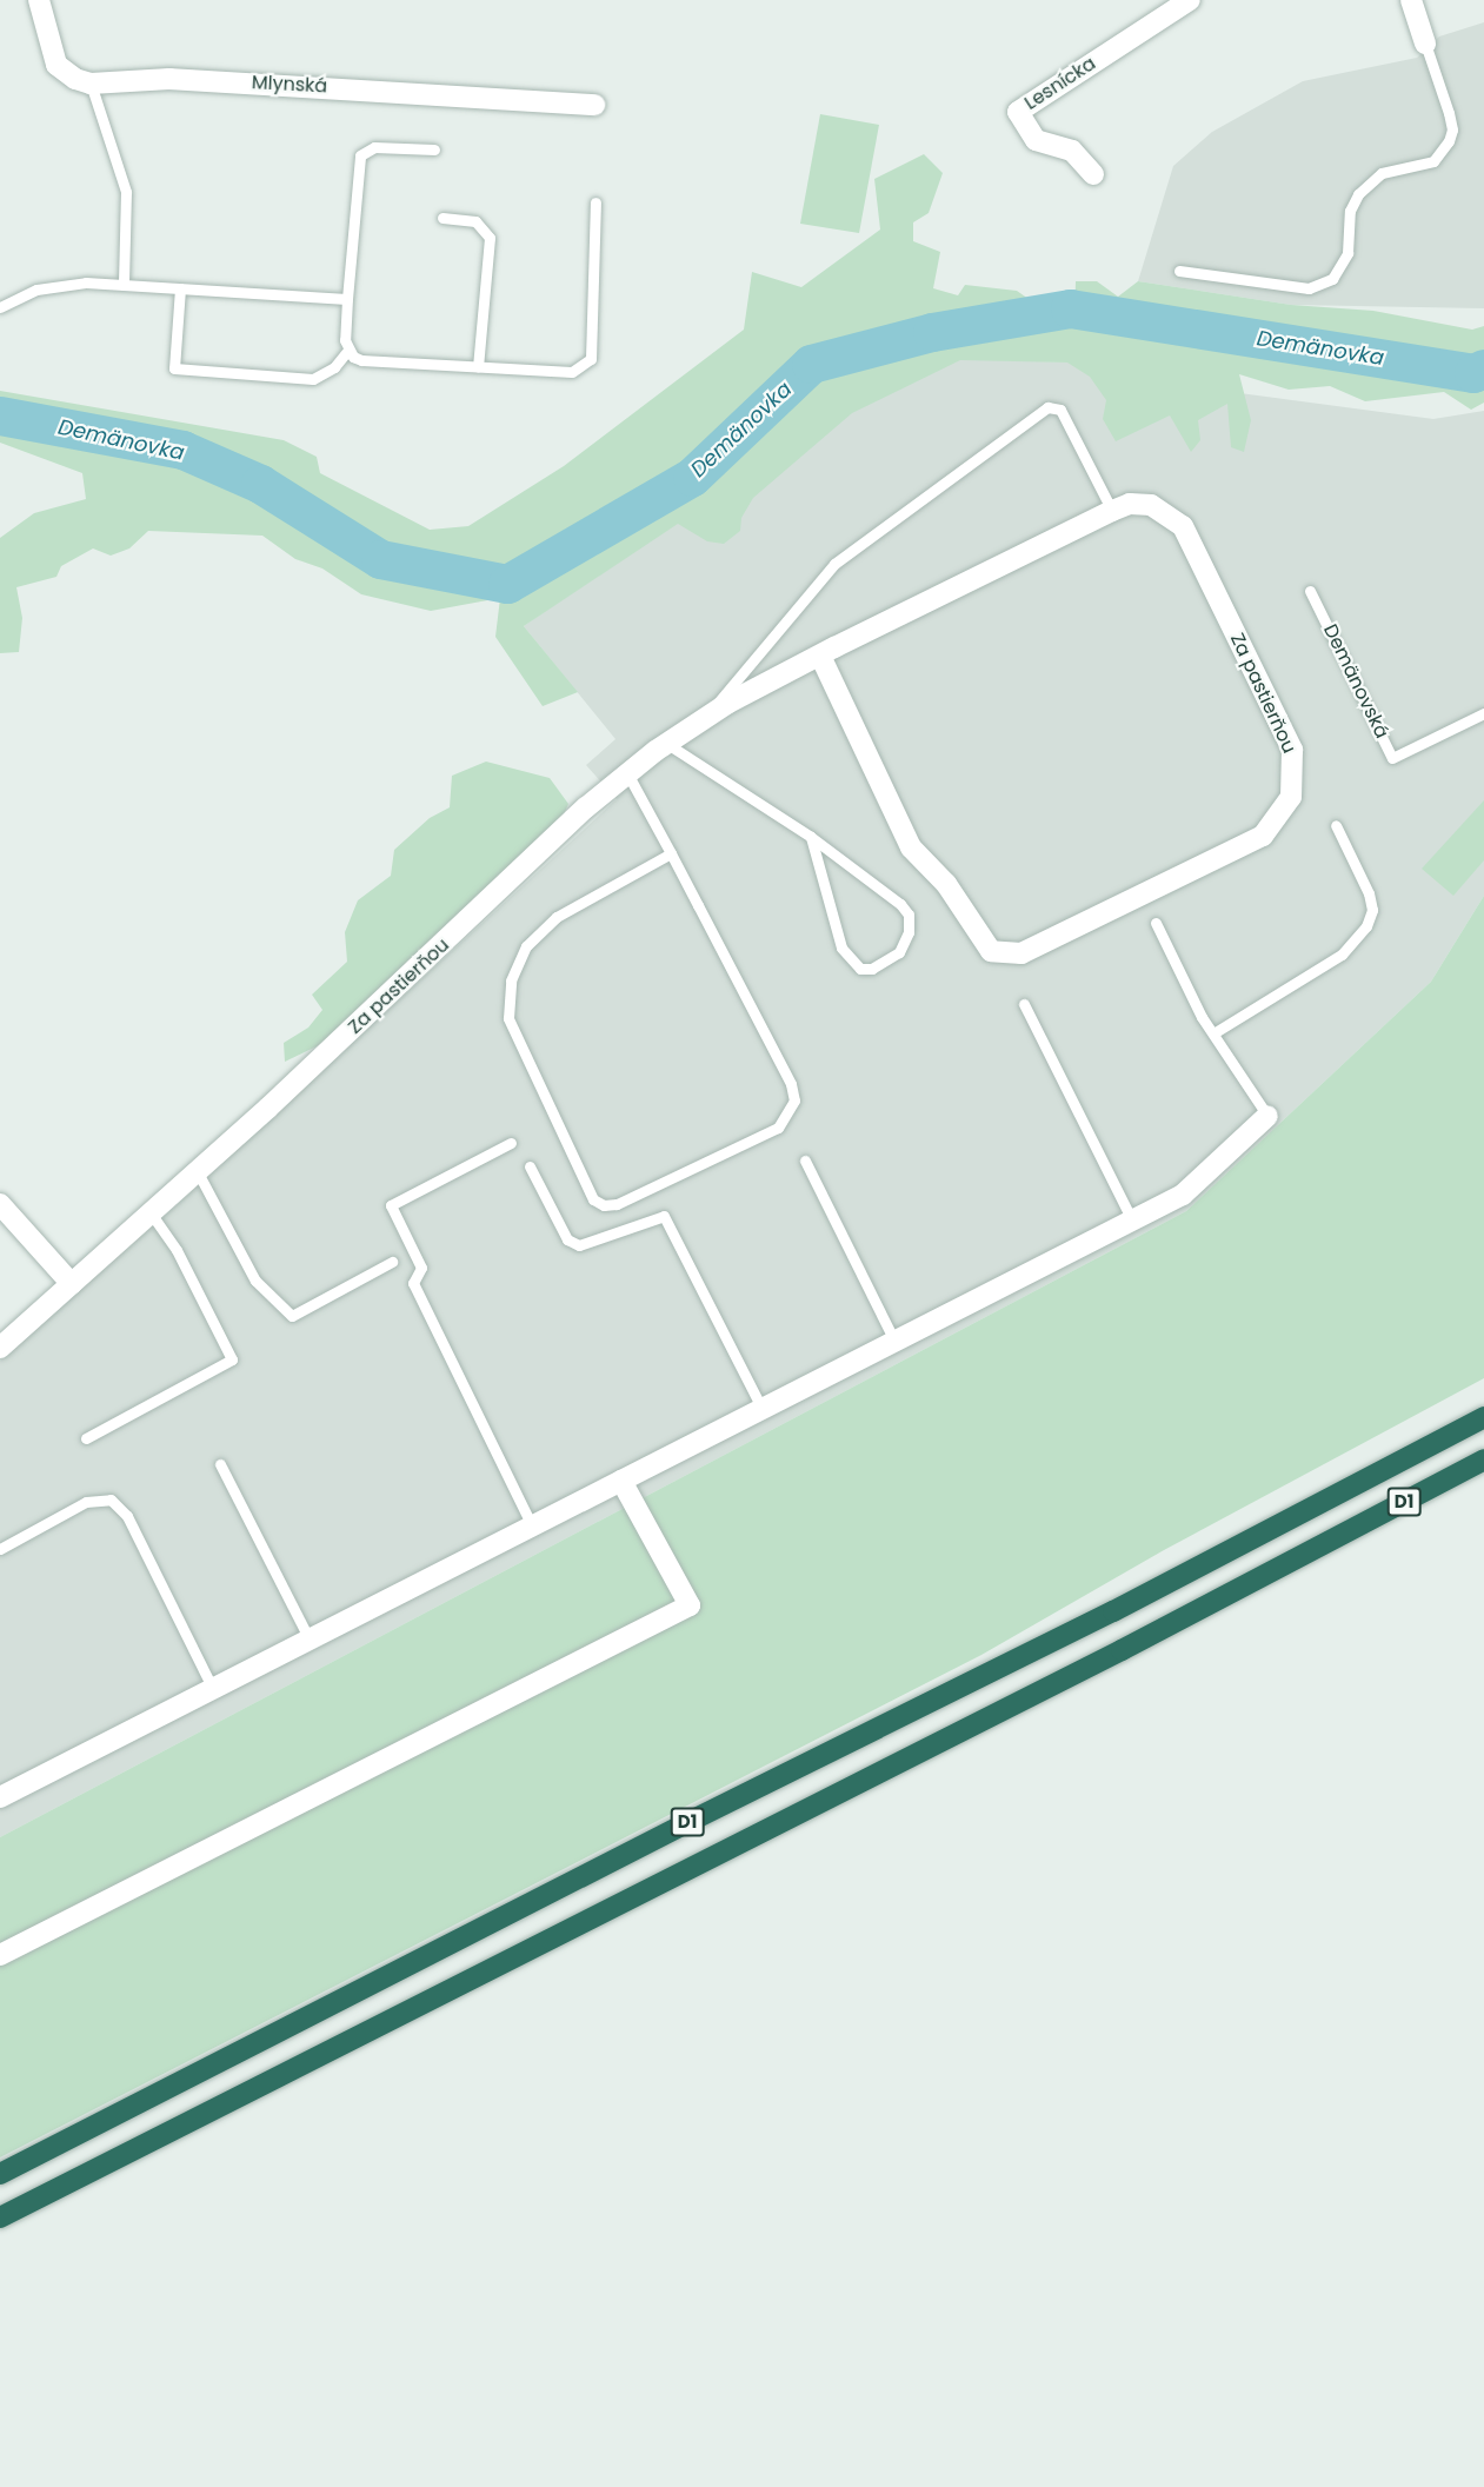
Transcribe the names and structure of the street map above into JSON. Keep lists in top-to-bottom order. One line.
{"streets":{"highway":["D1"],"street":["Lesnícka","Mlynská","Za pastierňou"],"lane":["Demänovská"]},"water":["Demänovka"]}
